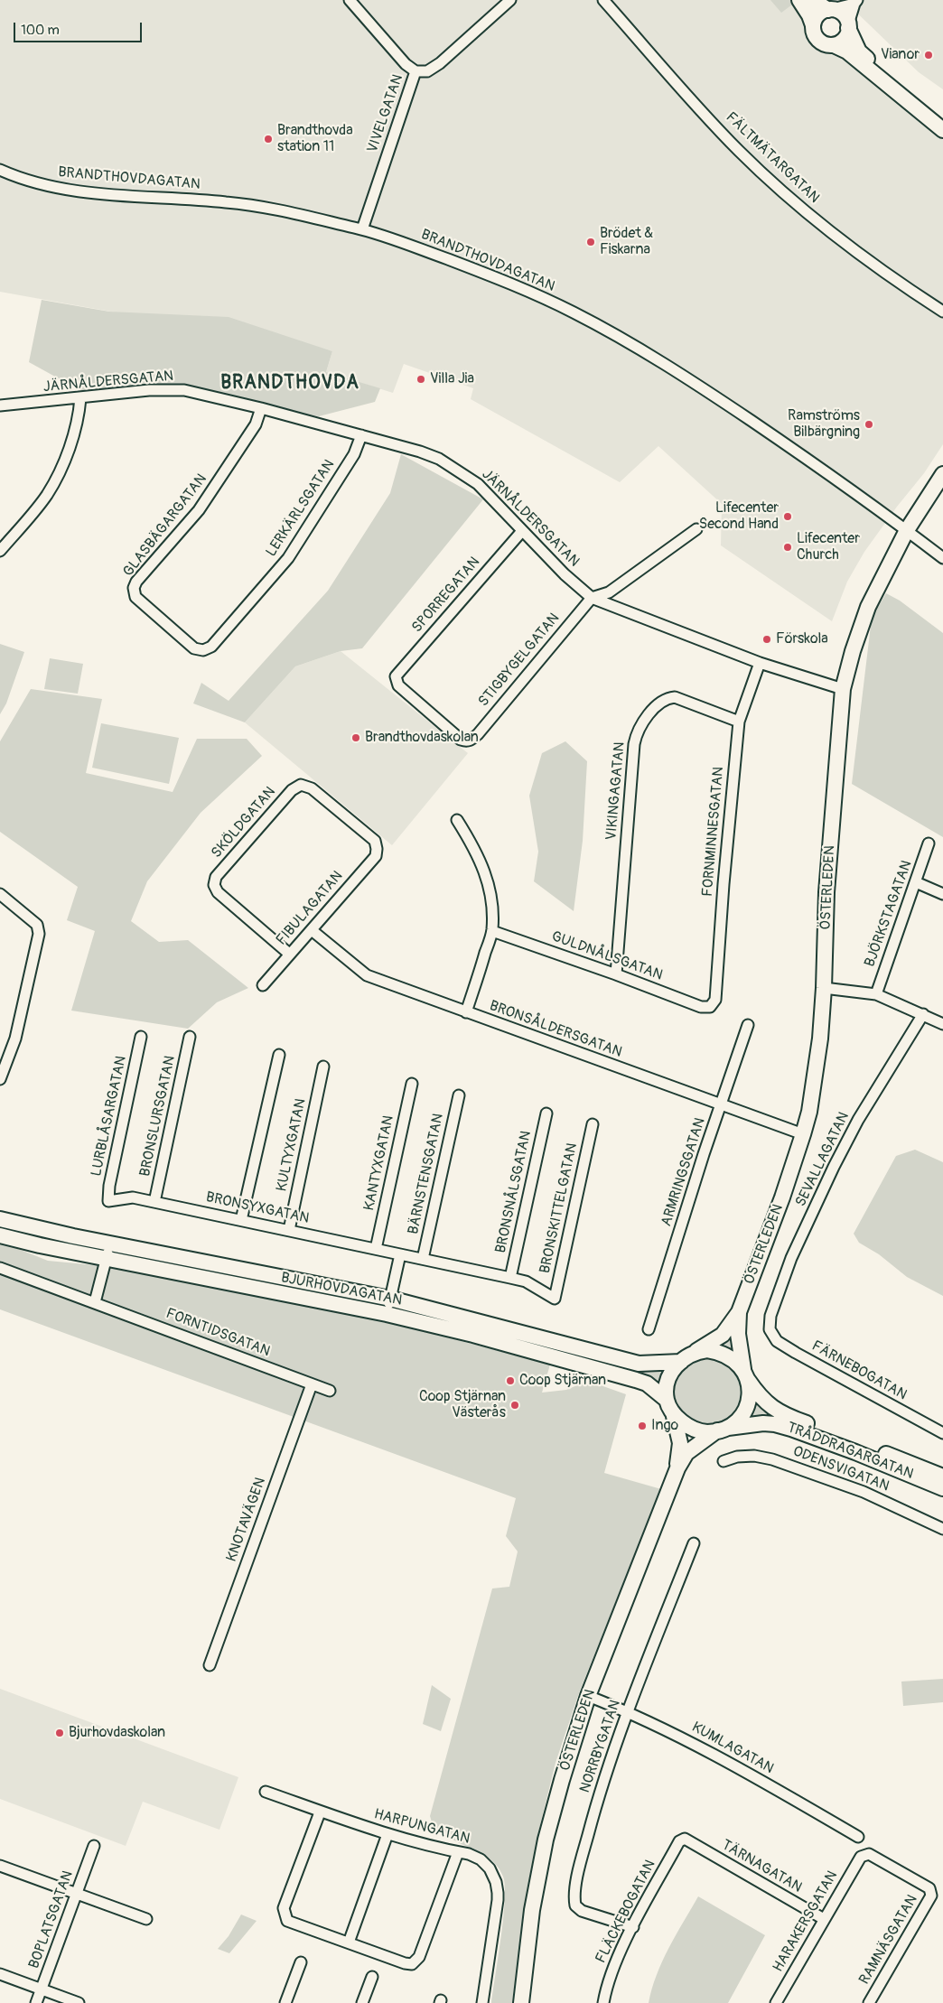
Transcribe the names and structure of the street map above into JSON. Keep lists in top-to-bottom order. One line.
{"streets":{"main road":["ÖSTERLEDEN","BJURHOVDAGATAN","TRÅDDRAGARGATAN"],"street":["VIVELGATAN","FÄLTMÄTARGATAN","BRANDTHOVDAGATAN","JÄRNÅLDERSGATAN","LERKÄRLSGATAN","GLASBÄGARGATAN","SPORREGATAN","STIGBYGELGATAN","VIKINGAGATAN","SKÖLDGATAN","FORNMINNESGATAN","FIBULAGATAN","BJÖRKSTAGATAN","GULDNÅLSGATAN","BRONSÅLDERSGATAN","LURBLÅSARGATAN","BRONSLURSGATAN","KULTYXGATAN","SEVALLAGATAN","KANTYXGATAN","ARMRINGSGATAN","BÄRNSTENSGATAN","BRONSNÅLSGATAN","BRONSYXGATAN","BRONSKITTELGATAN","FORNTIDSGATAN","FÄRNEBOGATAN","ODENSVIGATAN","KNOTAVÄGEN","NORRBYGATAN","KUMLAGATAN","HARPUNGATAN","TÄRNAGATAN","FLÄCKEBOGATAN","BOPLATSGATAN","HARAKERSGATAN","RAMNÄSGATAN"]},"crossings":[["VIVELGATAN","BRANDTHOVDAGATAN"],["BRANDTHOVDAGATAN","ÖSTERLEDEN"],["JÄRNÅLDERSGATAN","LERKÄRLSGATAN"],["JÄRNÅLDERSGATAN","GLASBÄGARGATAN"],["JÄRNÅLDERSGATAN","SPORREGATAN"],["JÄRNÅLDERSGATAN","STIGBYGELGATAN"],["JÄRNÅLDERSGATAN","FORNMINNESGATAN"],["JÄRNÅLDERSGATAN","ÖSTERLEDEN"],["LERKÄRLSGATAN","GLASBÄGARGATAN"],["SPORREGATAN","STIGBYGELGATAN"],["VIKINGAGATAN","FORNMINNESGATAN"],["VIKINGAGATAN","GULDNÅLSGATAN"],["SKÖLDGATAN","FIBULAGATAN"],["FORNMINNESGATAN","GULDNÅLSGATAN"],["ÖSTERLEDEN","BRONSÅLDERSGATAN"],["ÖSTERLEDEN","BJURHOVDAGATAN"],["ÖSTERLEDEN","TRÅDDRAGARGATAN"],["ÖSTERLEDEN","KUMLAGATAN"],["FIBULAGATAN","BRONSÅLDERSGATAN"],["BRONSÅLDERSGATAN","ARMRINGSGATAN"],["LURBLÅSARGATAN","BRONSYXGATAN"],["BRONSLURSGATAN","BRONSYXGATAN"],["KULTYXGATAN","BRONSYXGATAN"],["SEVALLAGATAN","FÄRNEBOGATAN"],["KANTYXGATAN","BRONSYXGATAN"],["BÄRNSTENSGATAN","BRONSYXGATAN"],["BRONSNÅLSGATAN","BRONSYXGATAN"],["BRONSYXGATAN","BRONSKITTELGATAN"],["BJURHOVDAGATAN","TRÅDDRAGARGATAN"],["FORNTIDSGATAN","KNOTAVÄGEN"],["NORRBYGATAN","KUMLAGATAN"],["NORRBYGATAN","FLÄCKEBOGATAN"],["TÄRNAGATAN","FLÄCKEBOGATAN"],["TÄRNAGATAN","HARAKERSGATAN"],["HARAKERSGATAN","RAMNÄSGATAN"]],"districts":["BRANDTHOVDA"],"places":["Vianor","Brandthovda station 11","Brödet & Fiskarna","Villa Jia","Ramströms Bilbärgning","Lifecenter Second Hand","Lifecenter Church","Förskola","Brandthovdaskolan","Coop Stjärnan","Coop Stjärnan Västerås","Ingo","Bjurhovdaskolan"],"scale_bar":"100 m"}
